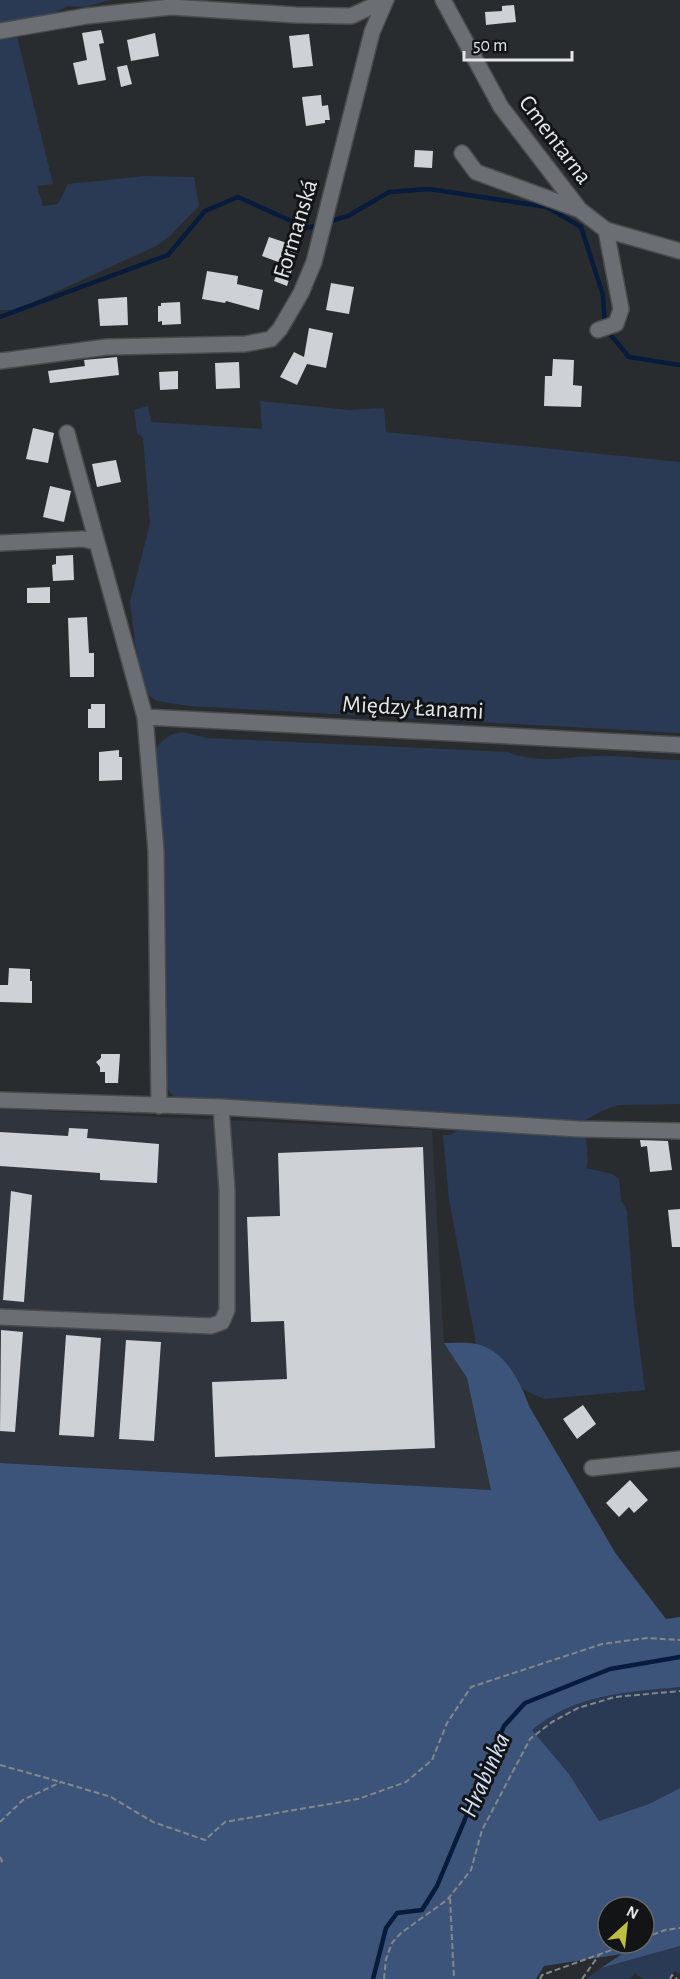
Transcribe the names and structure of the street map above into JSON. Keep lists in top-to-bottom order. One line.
{"streets":{"street":["Cmentarna","Formanská","Między Łanami"]},"water":["Hrabinka"],"scale_bar":"50 m","north":"top right"}
